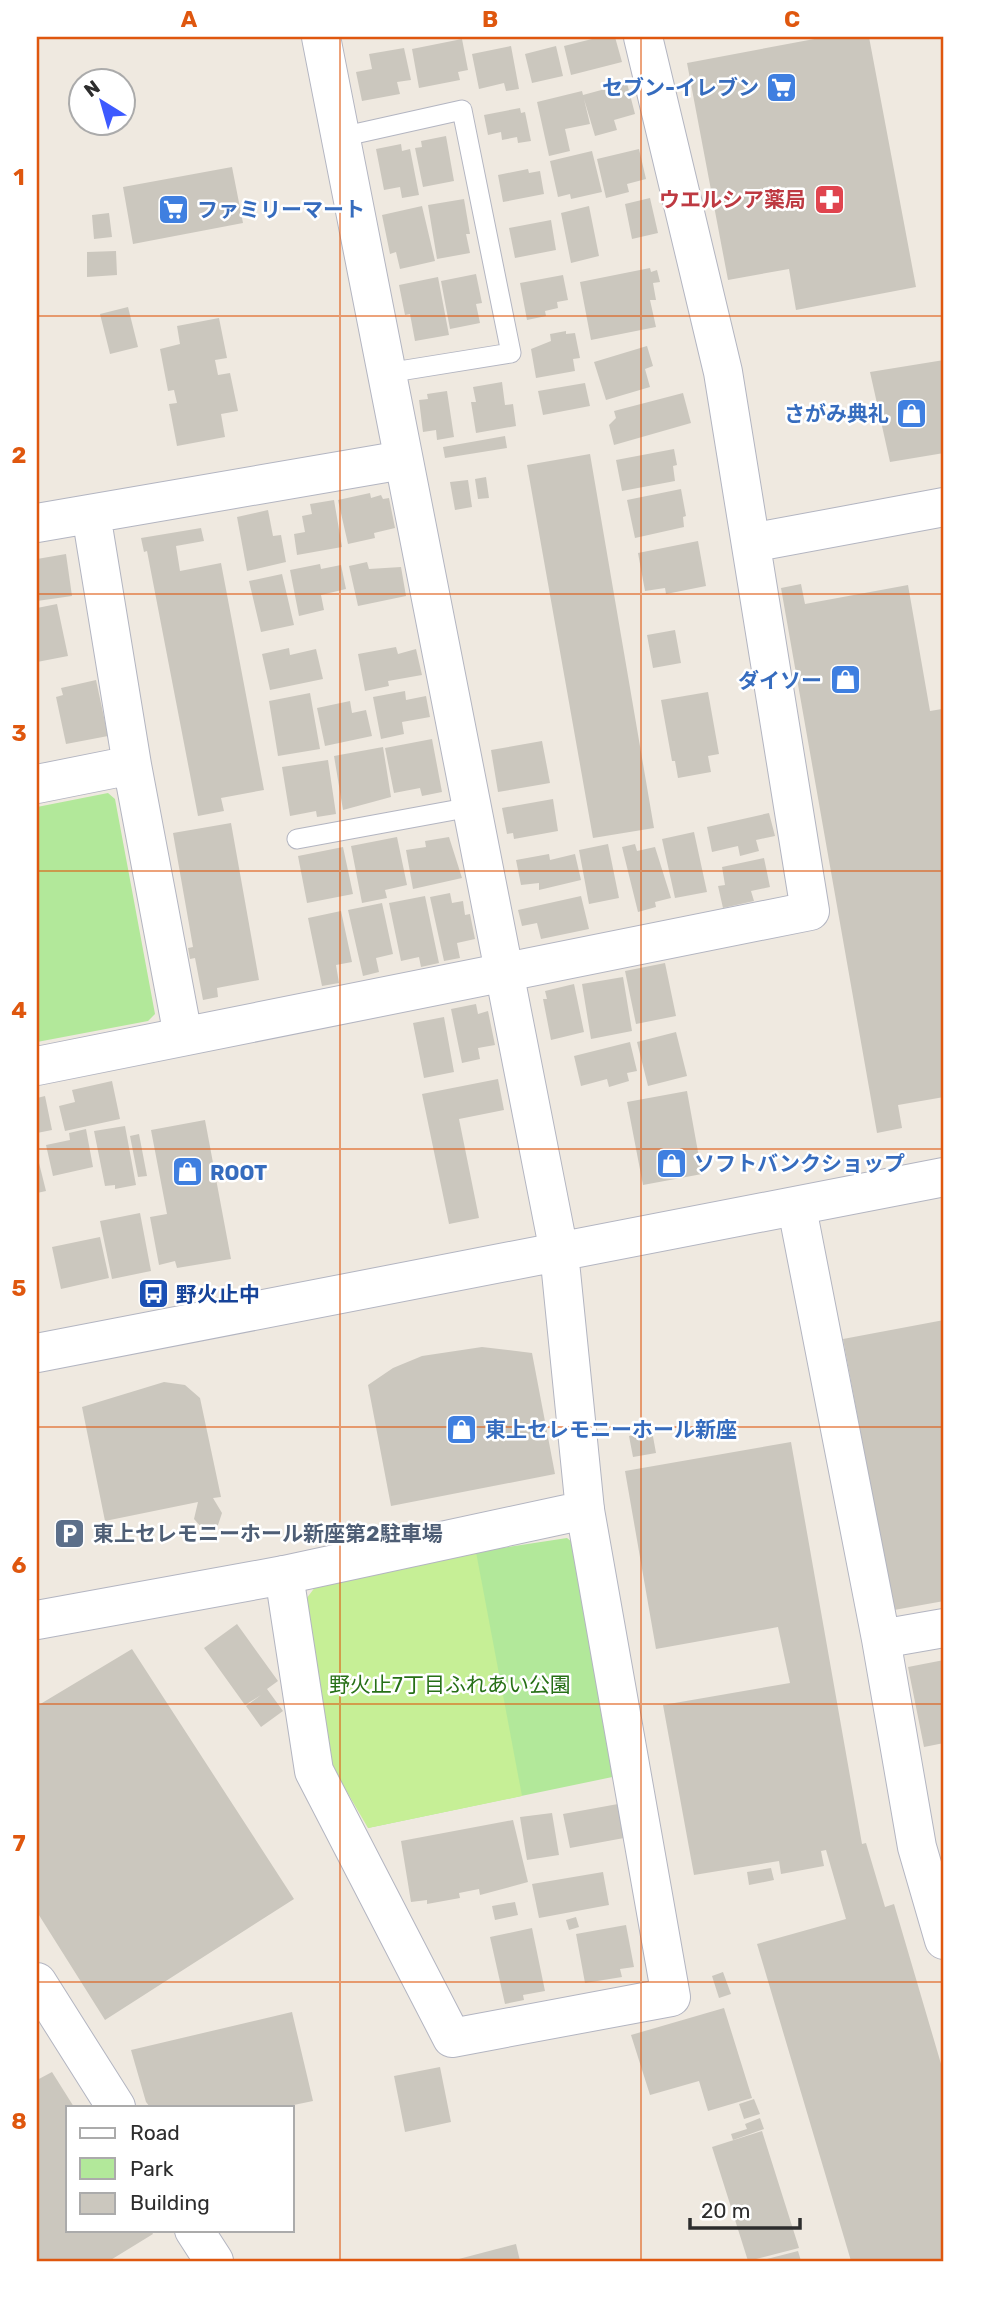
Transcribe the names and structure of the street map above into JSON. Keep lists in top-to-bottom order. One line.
{"parks":["野火止7丁目ふれあい公園"],"places":{"supermarket":["セブン-イレブン","ファミリーマート"],"pharmacy":["ウエルシア薬局"],"shop":["さがみ典礼","ダイソー","ソフトバンクショップ","ROOT","東上セレモニーホール新座"],"bus stop":["野火止中"],"parking":["東上セレモニーホール新座第2駐車場"]},"legend":["Road","Park","Building"],"scale_bar":"20 m","north":"top left","grid":{"columns":["A","B","C"],"rows":["1","2","3","4","5","6","7","8"]}}
